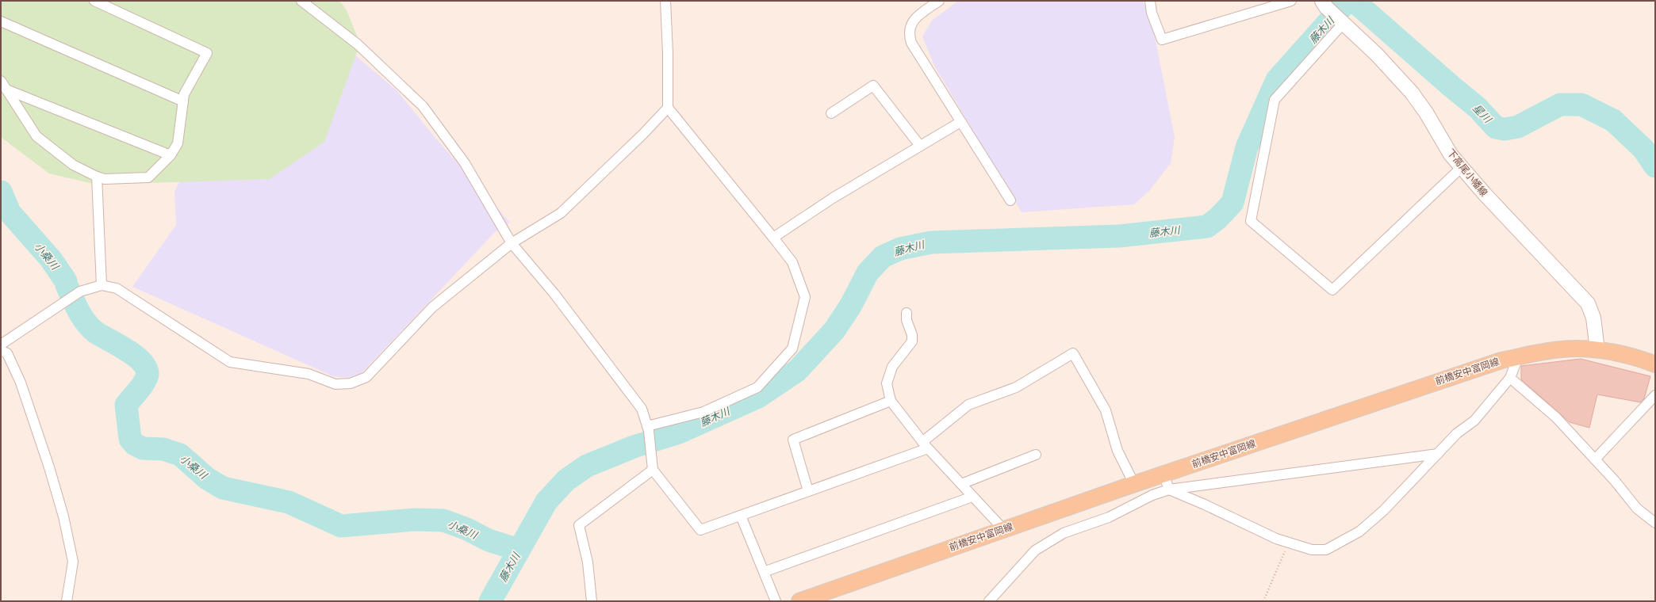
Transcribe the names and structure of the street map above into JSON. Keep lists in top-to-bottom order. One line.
{"streets":{"main road":["下高尾小幡線","前橋安中富岡線"]},"crossings":[["下高尾小幡線","前橋安中富岡線"]],"water":["藤木川","星川","小桑川"]}
